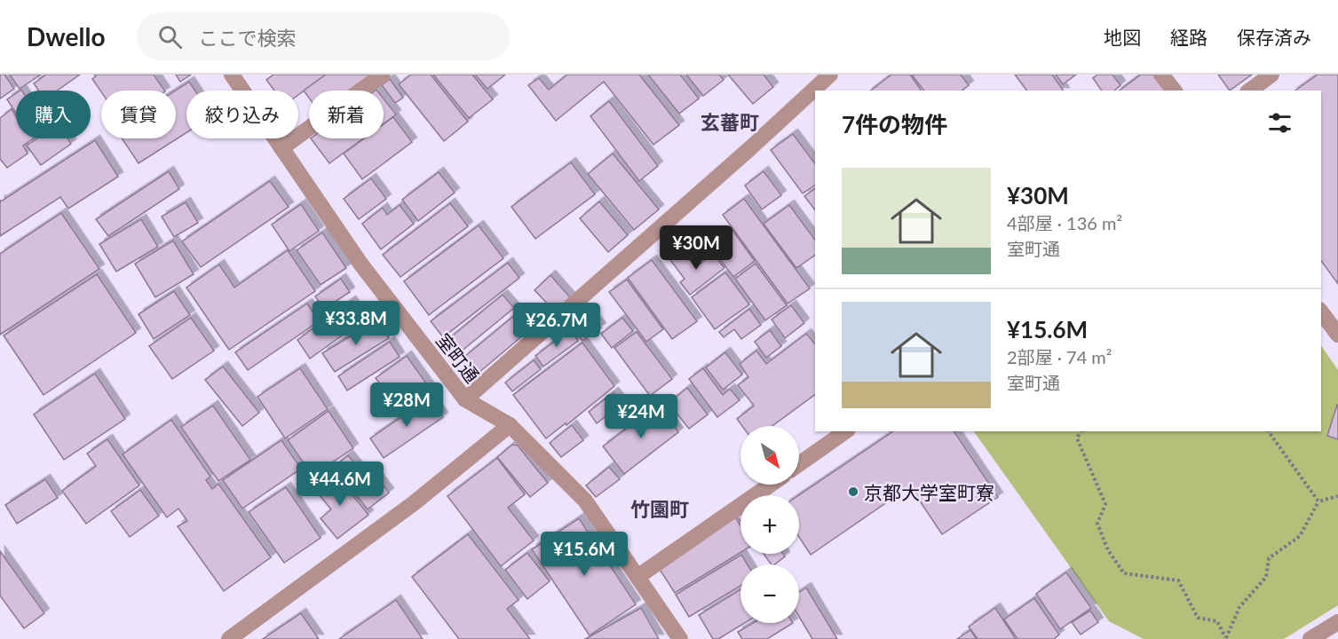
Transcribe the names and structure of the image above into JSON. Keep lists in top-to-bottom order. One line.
{"streets":{"street":["室町通"]},"districts":["玄蕃町","竹園町"],"places":["京都大学室町寮"],"north":"bottom right","page":{"header":"Dwello","search":"ここで検索","nav":["地図","経路","保存済み"],"chip":["購入","賃貸","絞り込み","新着"],"heading":"7件の物件","list":[{"name":"¥30M","note":"4部屋 · 136 m² · 室町通"},{"name":"¥15.6M","note":"2部屋 · 74 m² · 室町通"}],"price":["¥30M","¥33.8M","¥26.7M","¥28M","¥24M","¥44.6M","¥15.6M"],"map_buttons":["+","−"]}}
